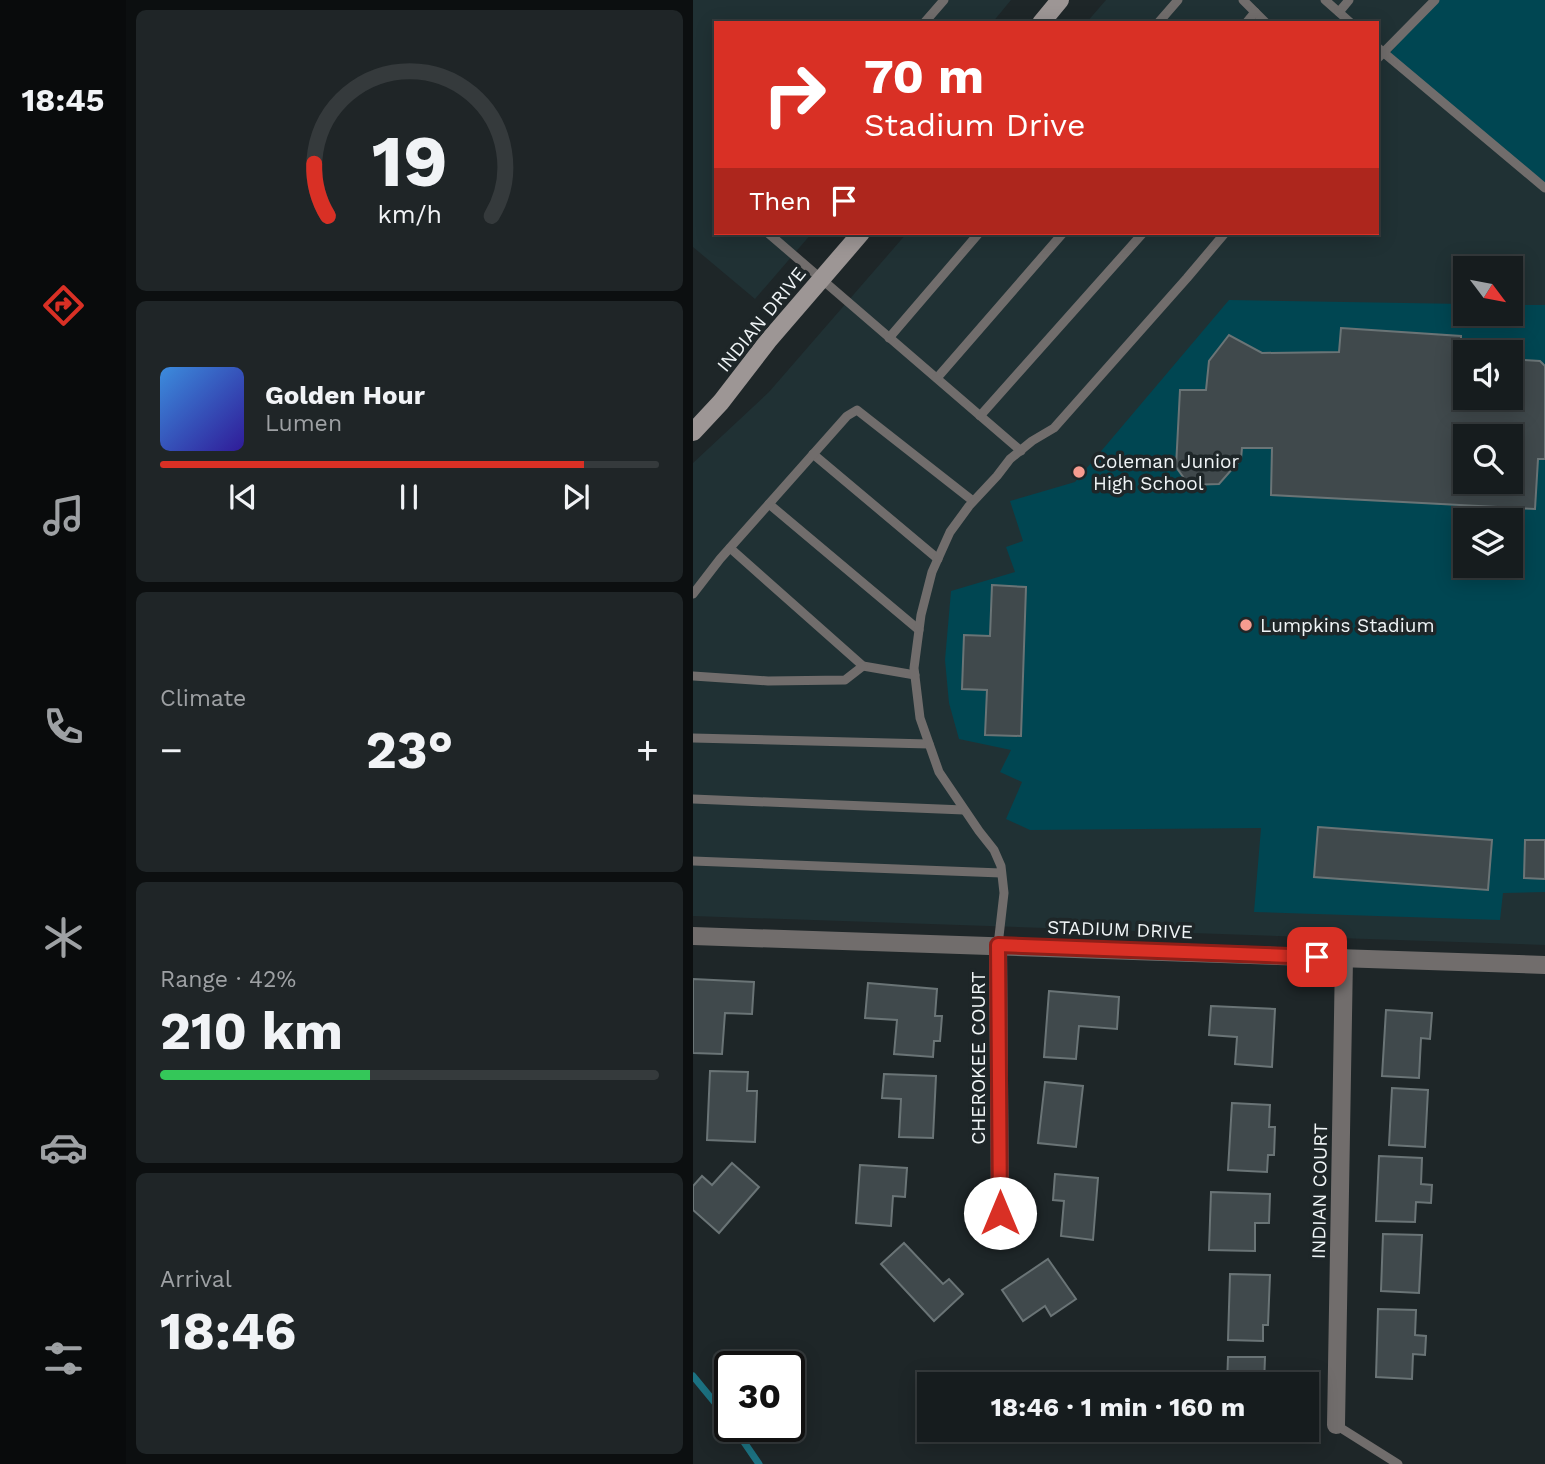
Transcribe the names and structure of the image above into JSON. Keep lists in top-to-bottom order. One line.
{"streets":{"street":["INDIAN DRIVE","STADIUM DRIVE","CHEROKEE COURT","INDIAN COURT"]},"crossings":[["STADIUM DRIVE","CHEROKEE COURT"],["STADIUM DRIVE","INDIAN COURT"]],"places":["Coleman Junior High School","Lumpkins Stadium"],"north":"bottom right","page":{"tabs":"18:45","turn":["70 m","Stadium Drive"],"then":"Then","song":["Golden Hour","Lumen"],"tile":["Climate",["Range · 42%","210 km"],["Arrival","18:46"]],"heat":["−","23°","+"],"limit":"30","trip":"18:46 · 1 min · 160 m","gauge":["19","km/h"]}}
